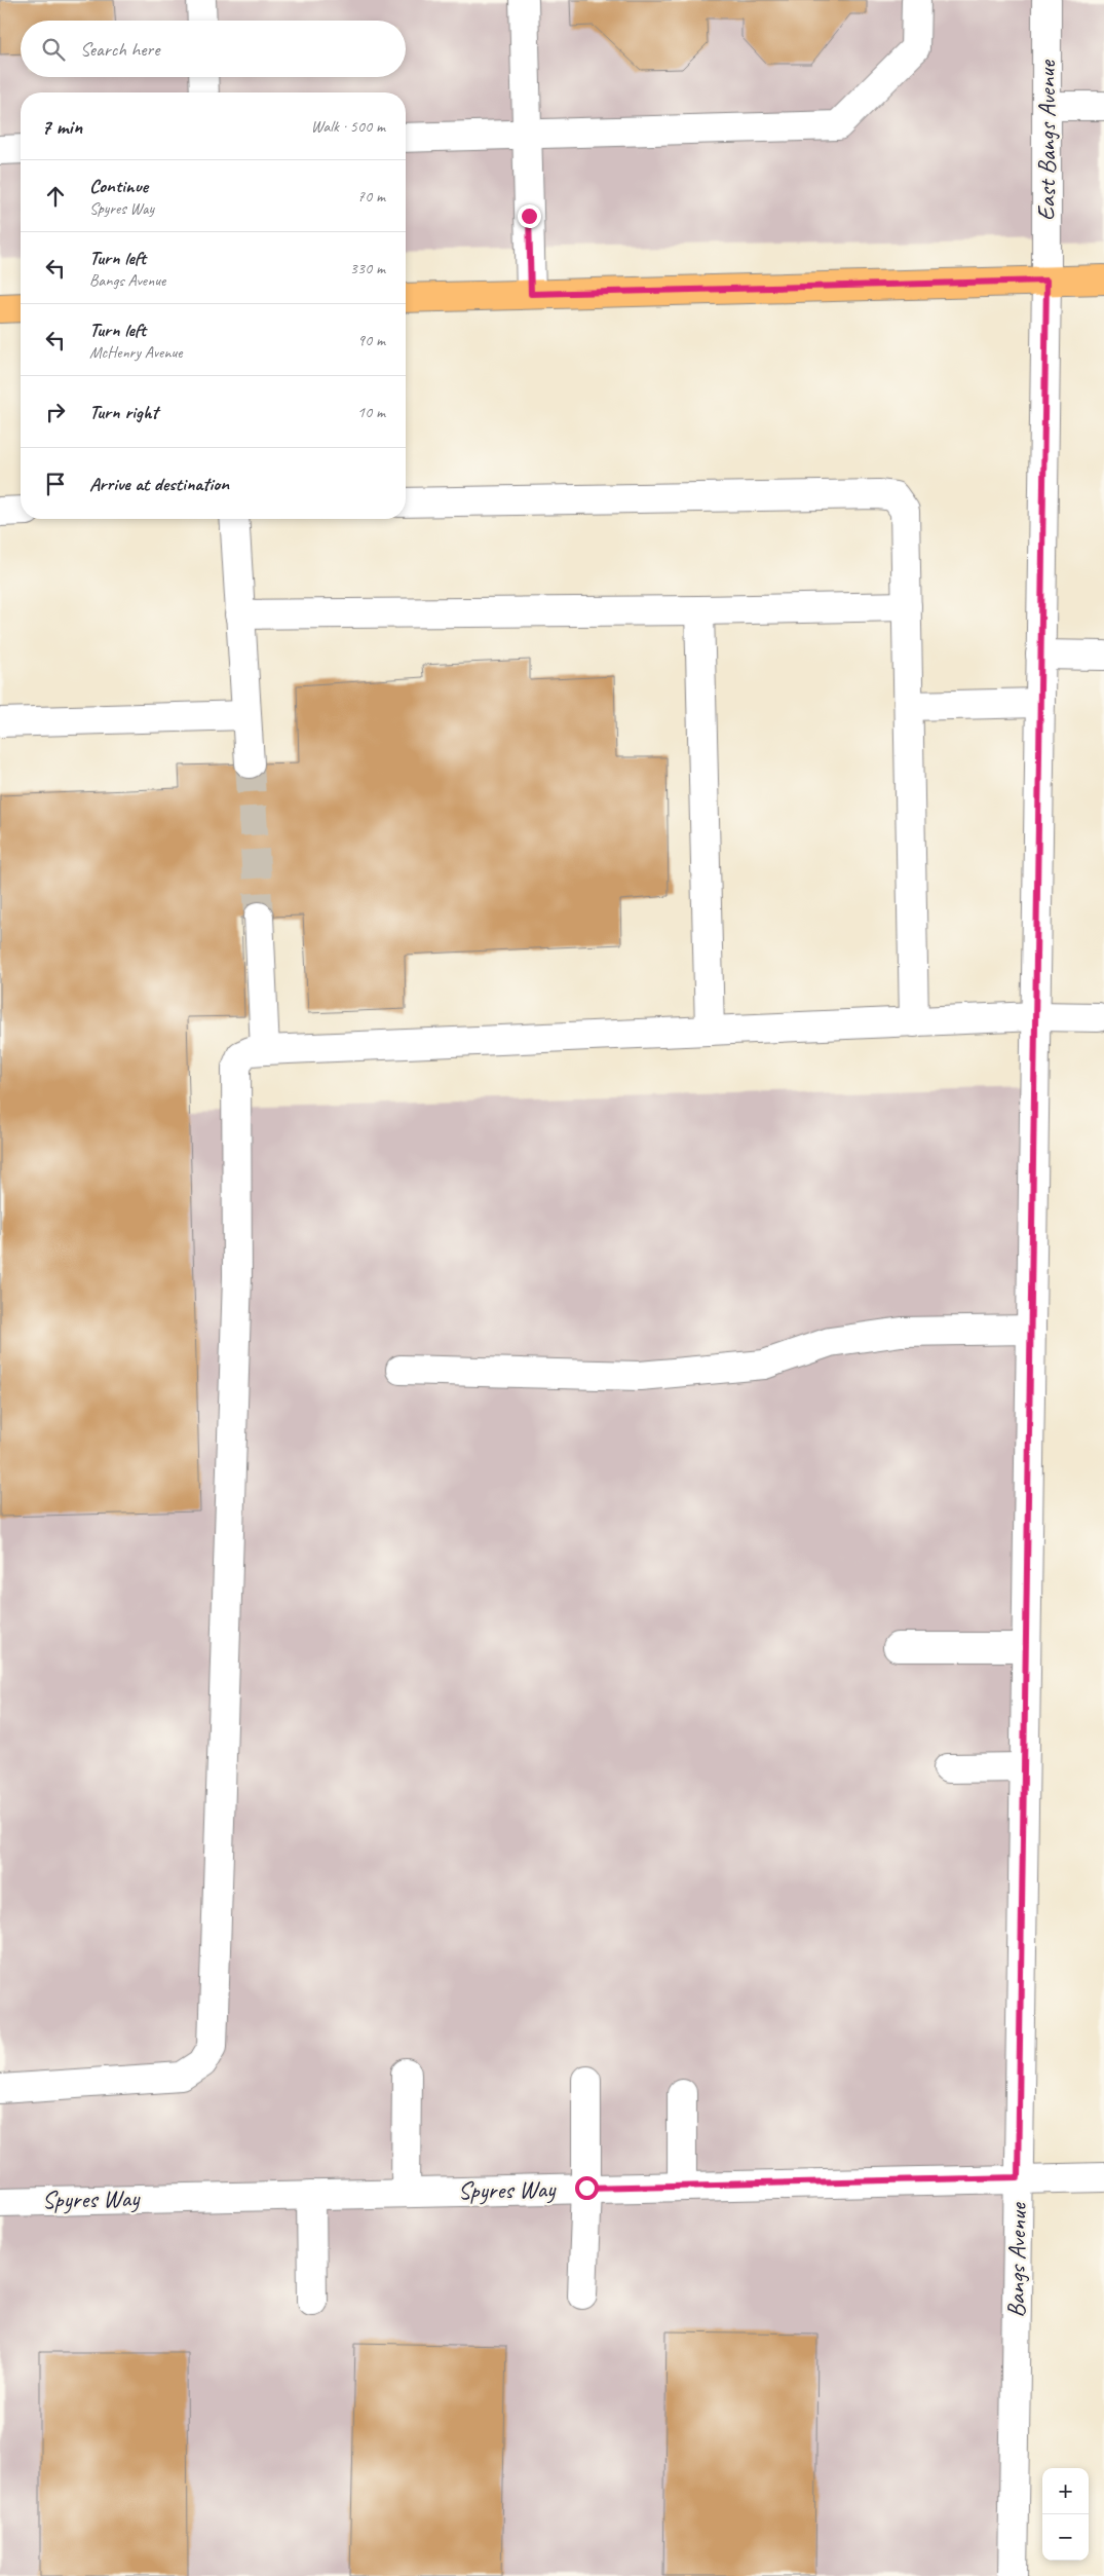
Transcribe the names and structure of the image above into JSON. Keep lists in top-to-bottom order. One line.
{"streets":{"street":["East Bangs Avenue","Spyres Way","Bangs Avenue"]},"crossings":[["East Bangs Avenue","Bangs Avenue"],["Spyres Way","Bangs Avenue"]],"page":{"search":"Search here","heading":["7 min","Walk · 500 m"],"list":[["Continue","Spyres Way","70 m"],["Turn left","Bangs Avenue","330 m"],["Turn left","McHenry Avenue","90 m"],["Turn right","10 m"],"Arrive at destination"],"map_buttons":["+","−"]}}
